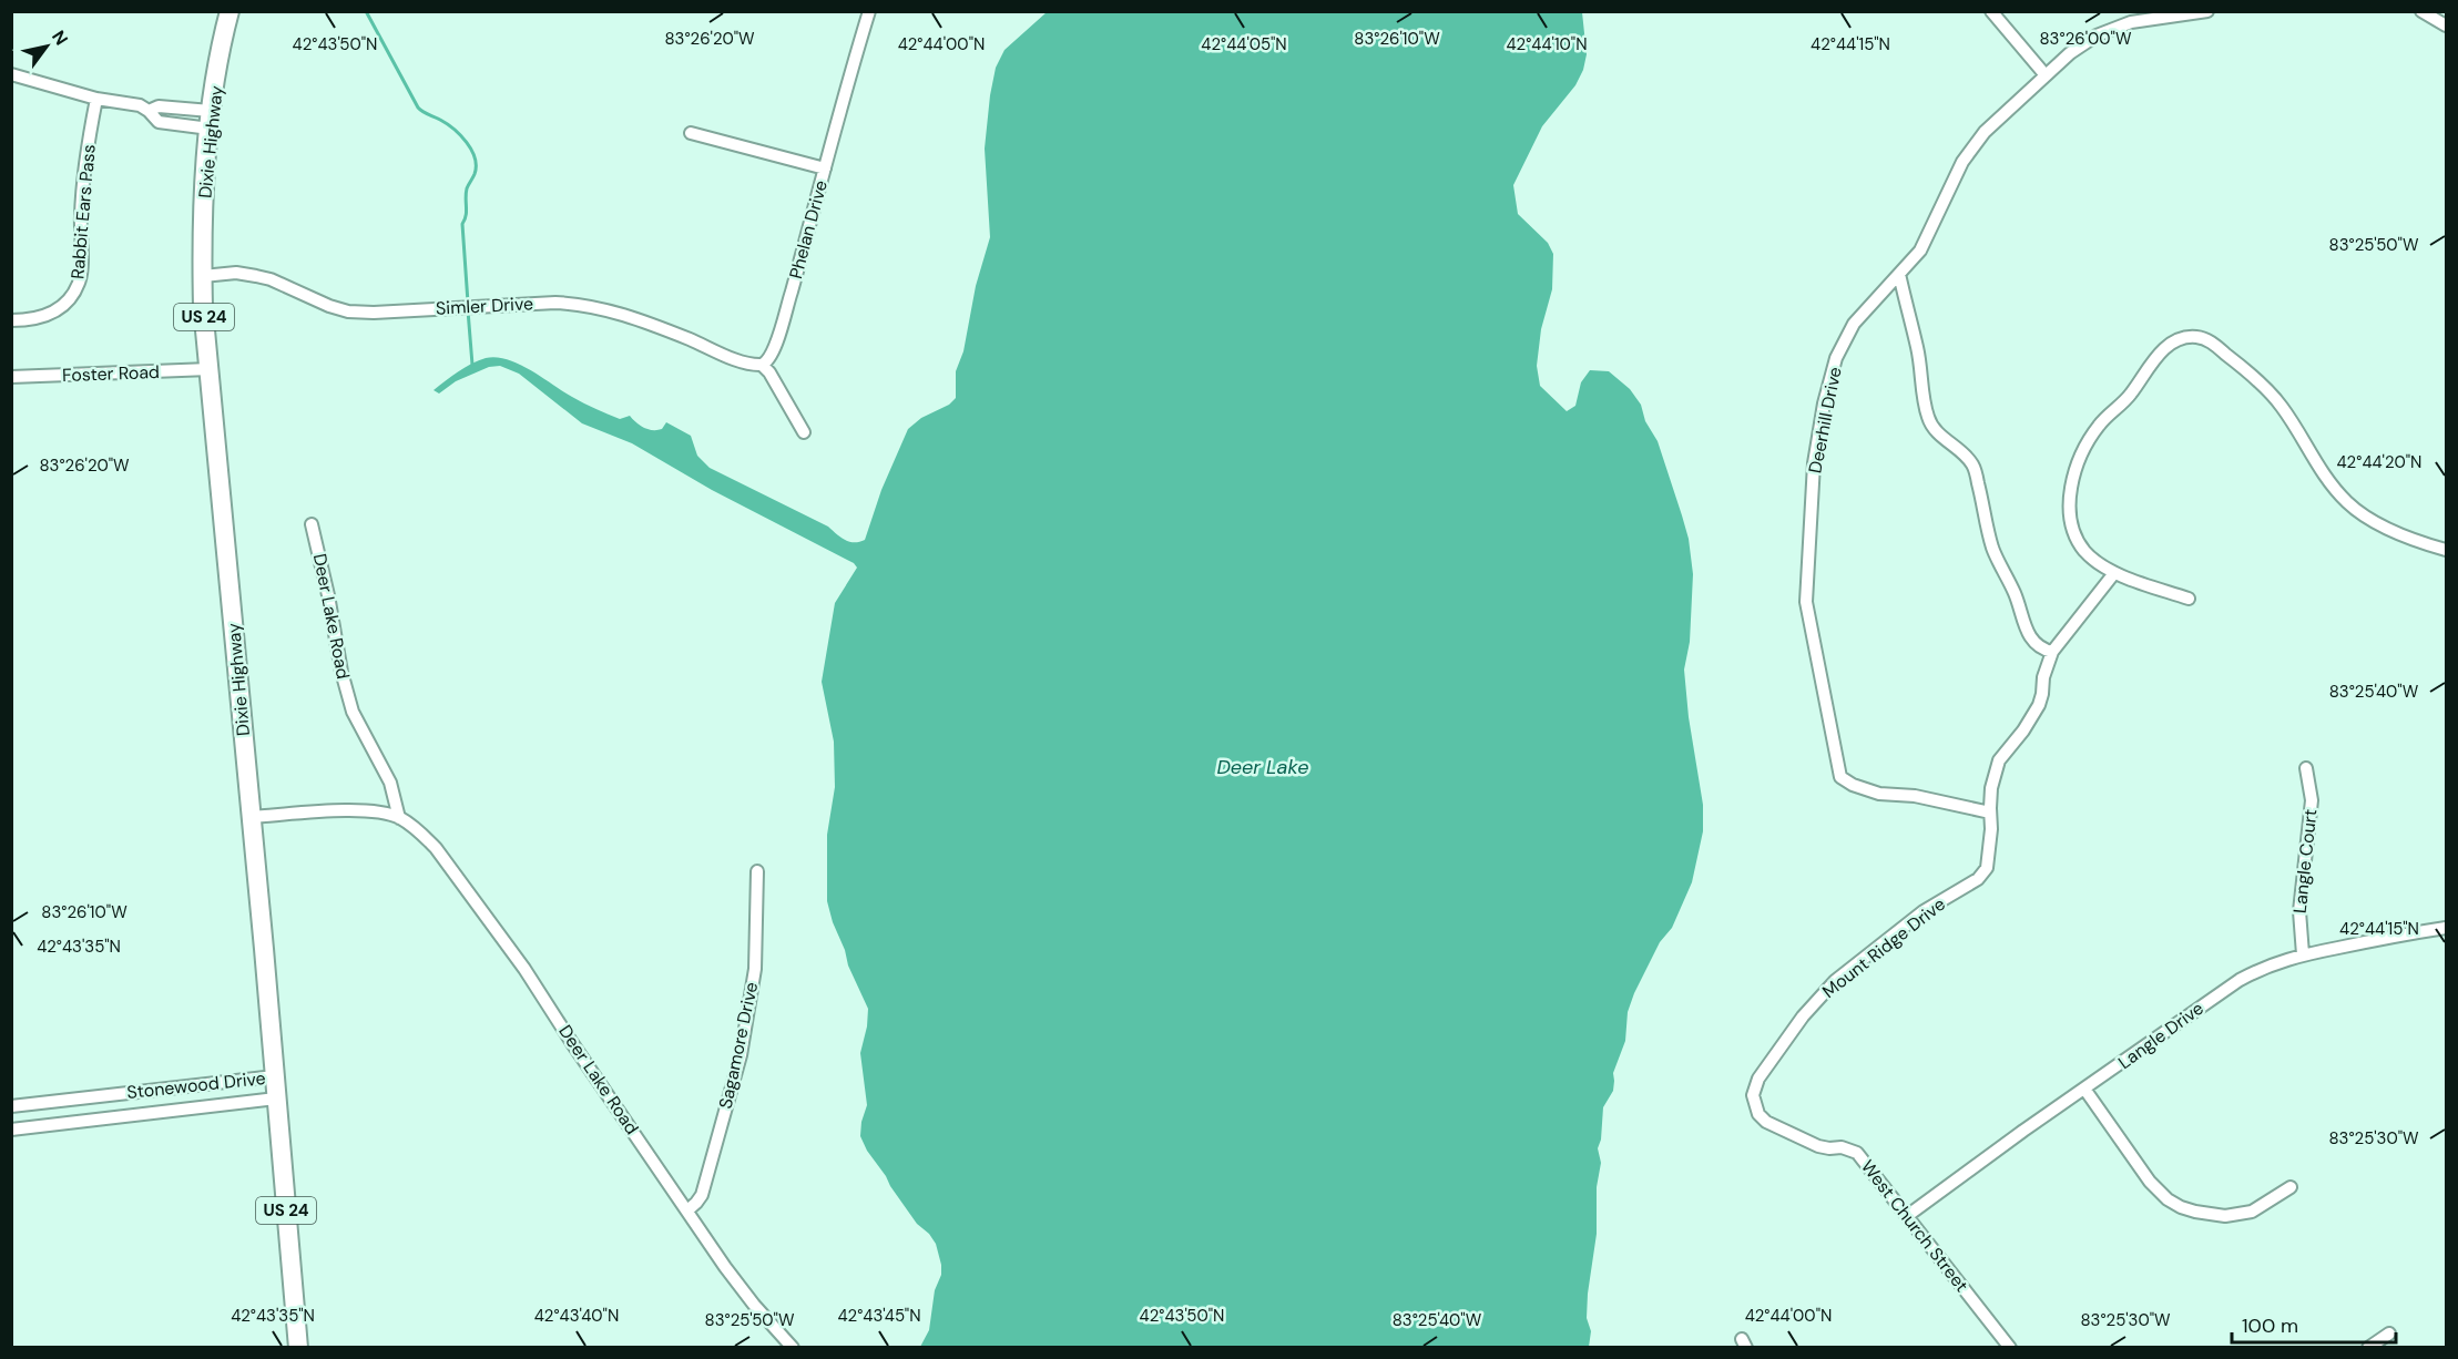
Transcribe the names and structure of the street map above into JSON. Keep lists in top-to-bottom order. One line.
{"streets":{"main road":["Dixie Highway","US 24"],"street":["Rabbit Ears Pass","Phelan Drive","Simler Drive","Foster Road","Deerhill Drive","Deer Lake Road","Langle Court","Mount Ridge Drive","Langle Drive","Sagamore Drive","Stonewood Drive","West Church Street"]},"crossings":[["Dixie Highway","Simler Drive"],["Dixie Highway","Foster Road"],["Dixie Highway","Deer Lake Road"],["Dixie Highway","Stonewood Drive"],["Phelan Drive","Simler Drive"],["Deerhill Drive","Mount Ridge Drive"],["Deer Lake Road","Sagamore Drive"],["Langle Court","Langle Drive"],["Mount Ridge Drive","West Church Street"],["Langle Drive","West Church Street"]],"water":["Deer Lake"],"scale_bar":"100 m","north":"top right","coordinates":["83°26'20\"W","83°26'10\"W","83°26'00\"W","42°43'50\"N","42°44'00\"N","42°44'05\"N","42°44'10\"N","42°44'15\"N","83°25'50\"W","42°44'20\"N","83°25'40\"W","42°43'35\"N","83°25'30\"W","42°43'40\"N","42°43'45\"N"]}
